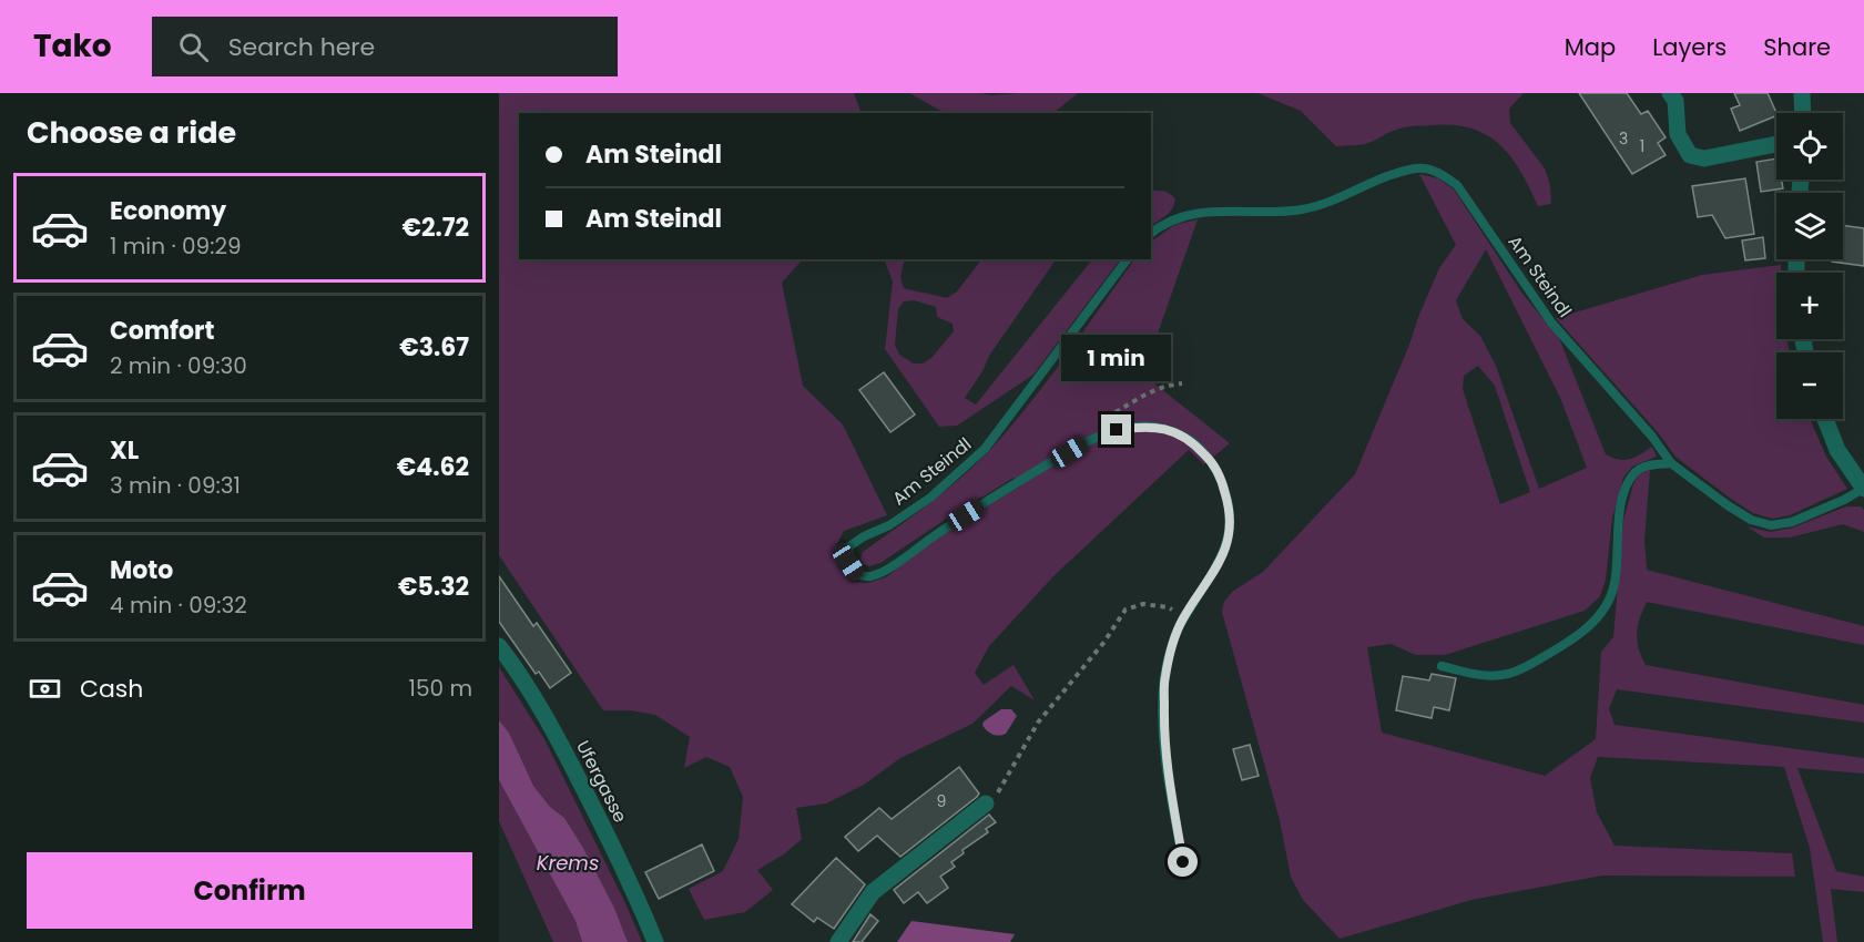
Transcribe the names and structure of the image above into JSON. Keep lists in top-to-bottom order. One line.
{"streets":{"street":["Ufergasse"],"lane":["Am Steindl"]},"water":["Krems"],"house_numbers":["3","1","9"],"page":{"header":"Tako","search":"Search here","nav":["Map","Layers","Share"],"heading":"Choose a ride","map_buttons":["+","−"],"banner":["Am Steindl","Am Steindl"],"list":[{"name":"Economy","note":"1 min · 09:29","value":"€2.72"},{"name":"Comfort","note":"2 min · 09:30","value":"€3.67"},{"name":"XL","note":"3 min · 09:31","value":"€4.62"},{"name":"Moto","note":"4 min · 09:32","value":"€5.32"}],"bubble":"1 min","pay":["Cash","150 m"],"buttons":"Confirm"}}
